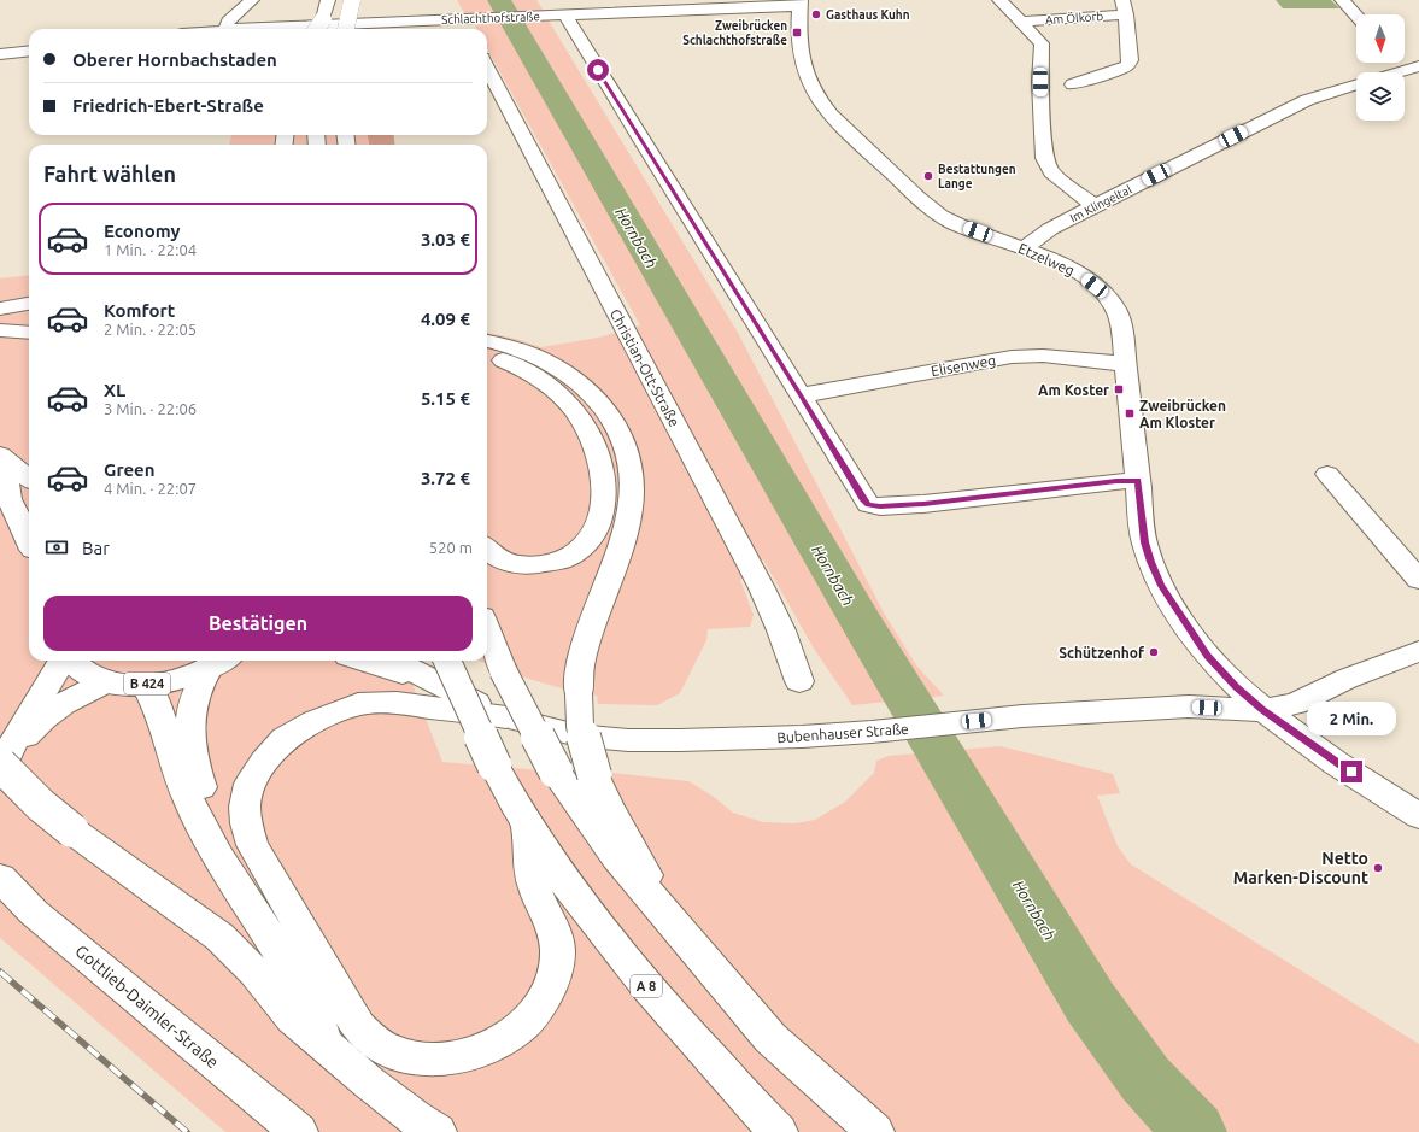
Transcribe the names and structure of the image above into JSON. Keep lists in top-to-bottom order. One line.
{"streets":{"main road":["Schlachthofstraße","Am Ölkorb","Im Klingeltal","Etzelweg","Elisenweg","Christian-Ott-Straße","B 424","Bubenhauser Straße","A 8","Gottlieb-Daimler-Straße"]},"crossings":[["Schlachthofstraße","Etzelweg"],["Am Ölkorb","Im Klingeltal"],["Im Klingeltal","Etzelweg"],["Etzelweg","Elisenweg"],["Etzelweg","Bubenhauser Straße"]],"water":["Hornbach"],"places":{"other":["Gasthaus Kuhn","Bestattungen Lange","Schützenhof","Netto Marken-Discount"],"transit":["Zweibrücken Schlachthofstraße","Am Koster","Zweibrücken Am Kloster"]},"north":"bottom","page":{"banner":["Oberer Hornbachstaden","Friedrich-Ebert-Straße"],"heading":"Fahrt wählen","list":[{"name":"Economy","note":"1 Min. · 22:04","value":"3.03 €"},{"name":"Komfort","note":"2 Min. · 22:05","value":"4.09 €"},{"name":"XL","note":"3 Min. · 22:06","value":"5.15 €"},{"name":"Green","note":"4 Min. · 22:07","value":"3.72 €"}],"pay":["Bar","520 m"],"buttons":"Bestätigen","bubble":"2 Min."}}
